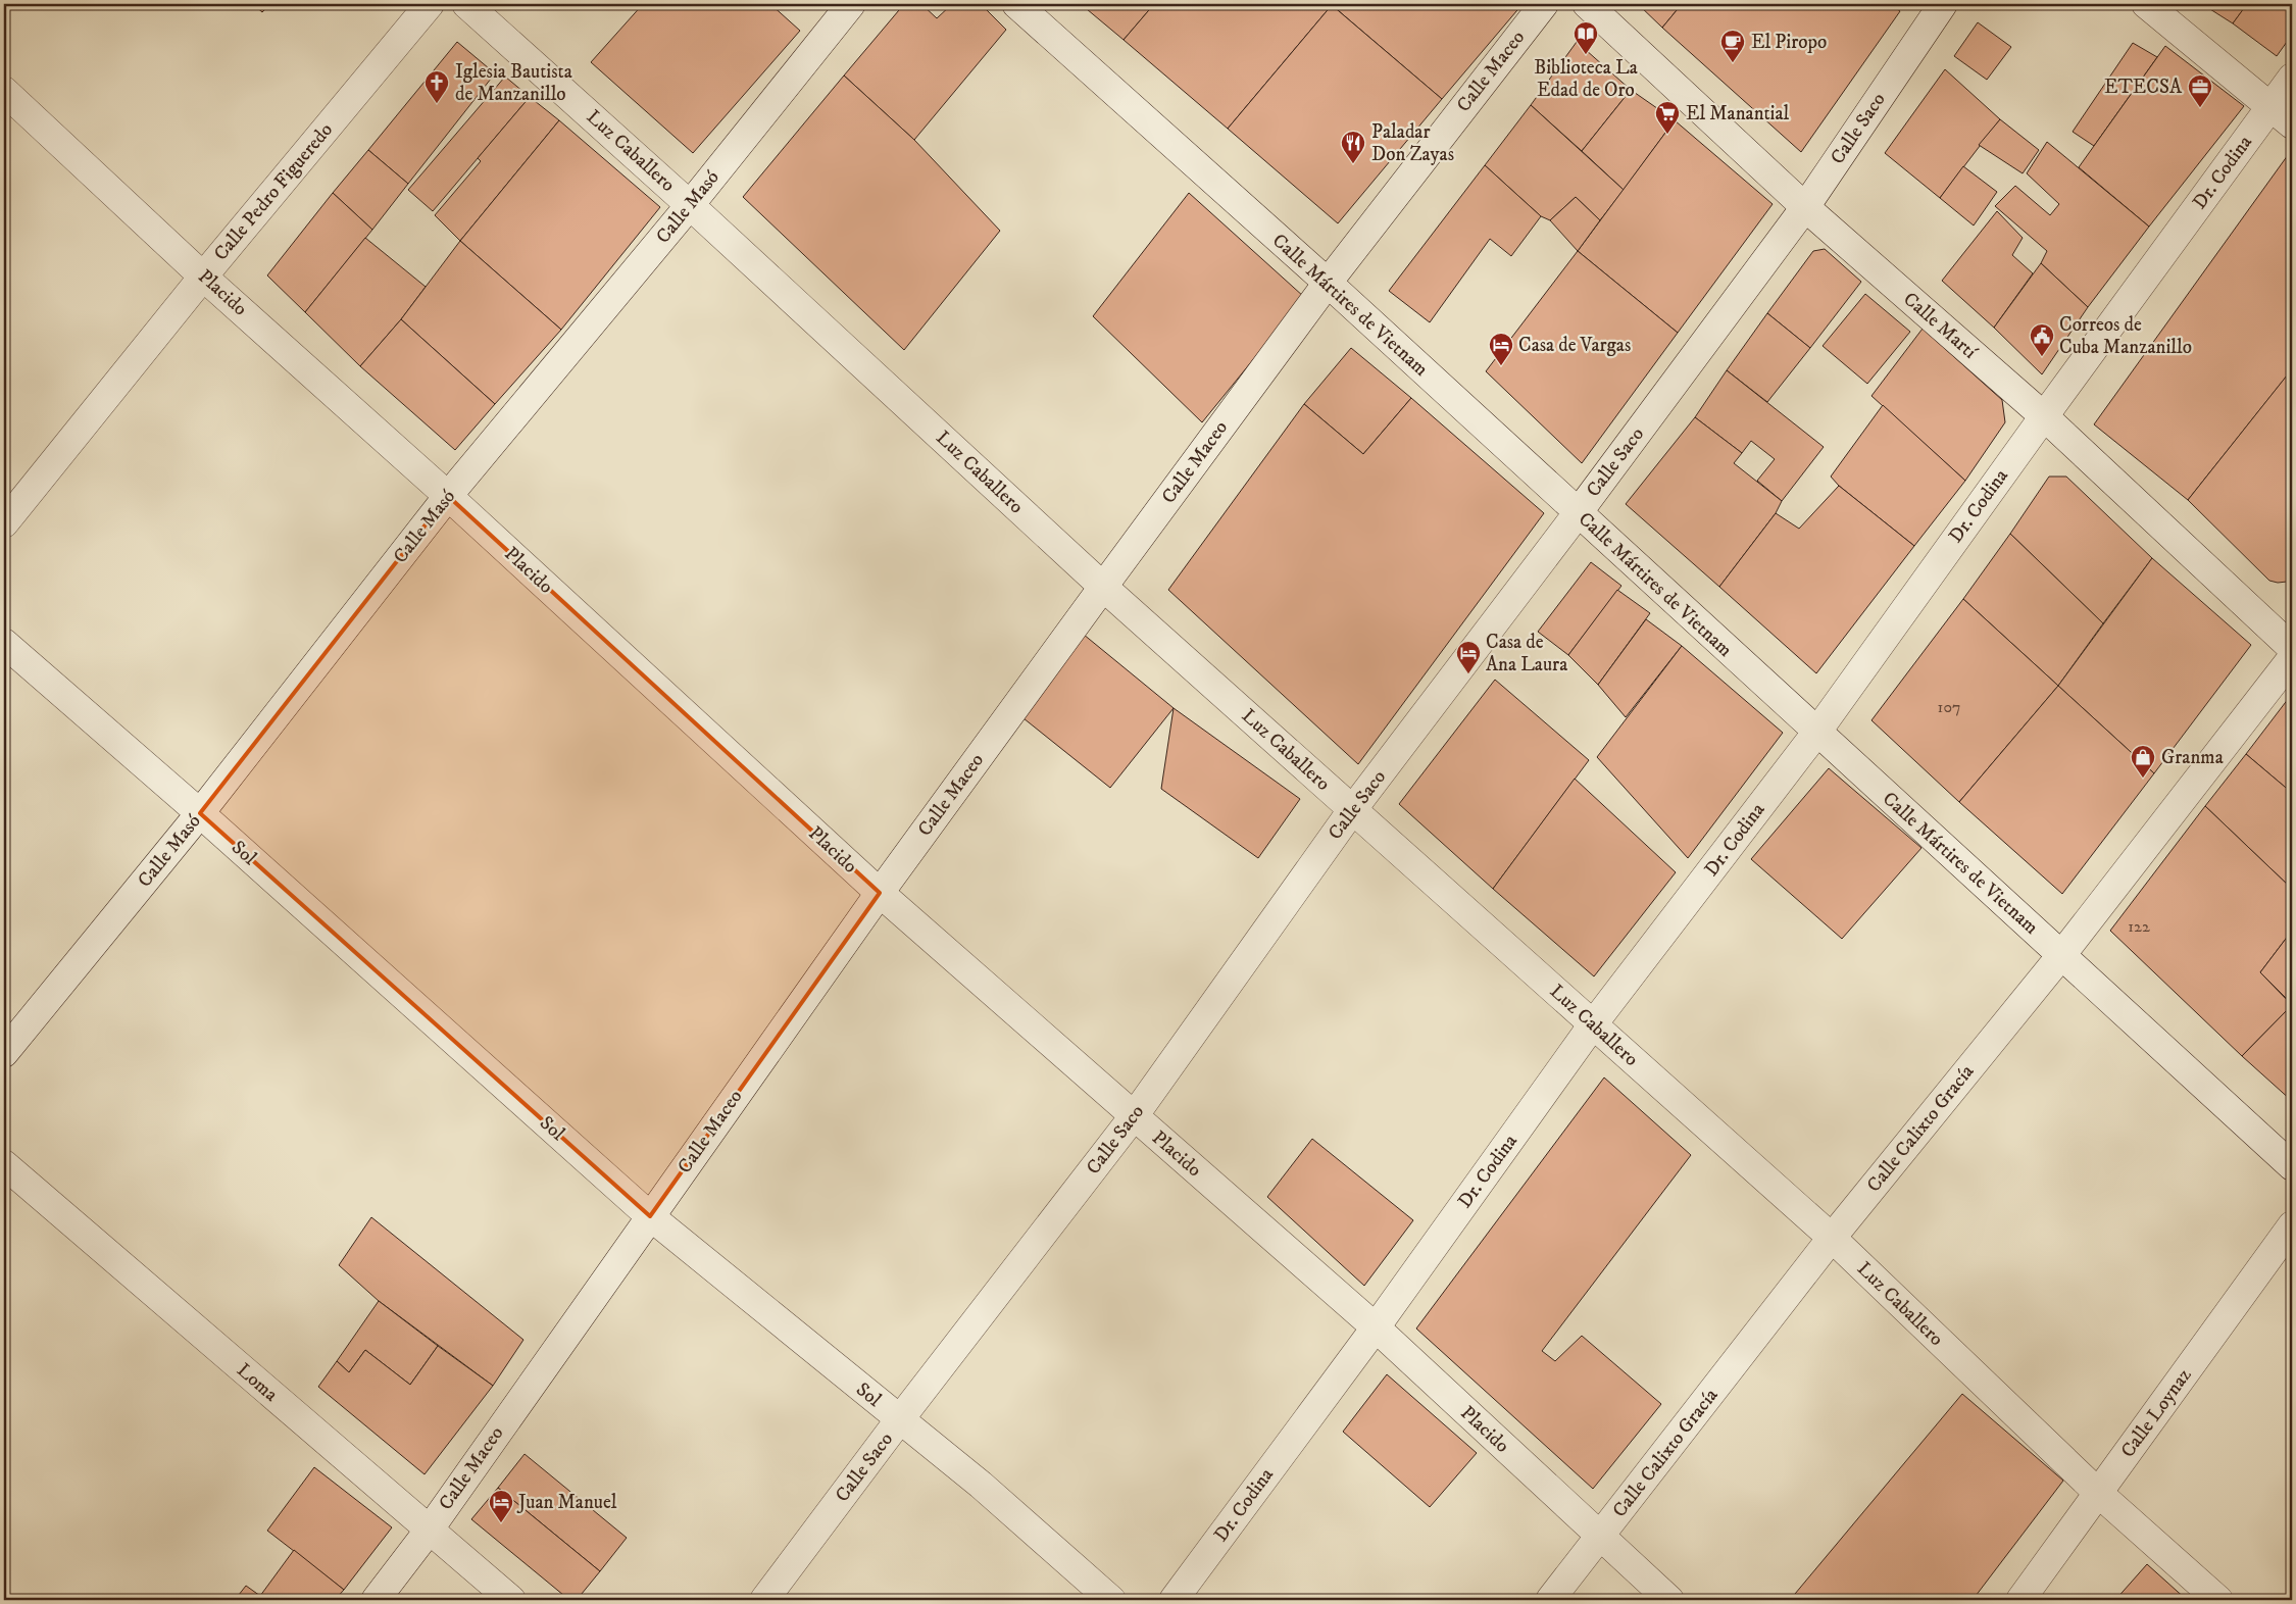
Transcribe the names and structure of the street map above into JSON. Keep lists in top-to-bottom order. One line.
{"streets":{"street":["Calle Maceo","Calle Saco","Luz Caballero","Dr. Codina","Calle Pedro Figueredo","Calle Masó","Placido","Calle Mártires de Vietnam","Calle Martí","Sol","Calle Calixto Gracía","Loma","Calle Loynaz"]},"crossings":[["Calle Maceo","Luz Caballero"],["Calle Maceo","Placido"],["Calle Maceo","Calle Mártires de Vietnam"],["Calle Maceo","Sol"],["Calle Maceo","Loma"],["Calle Saco","Luz Caballero"],["Calle Saco","Placido"],["Calle Saco","Calle Mártires de Vietnam"],["Calle Saco","Calle Martí"],["Calle Saco","Sol"],["Luz Caballero","Dr. Codina"],["Luz Caballero","Calle Masó"],["Luz Caballero","Calle Calixto Gracía"],["Luz Caballero","Calle Loynaz"],["Dr. Codina","Placido"],["Dr. Codina","Calle Mártires de Vietnam"],["Dr. Codina","Calle Martí"],["Calle Pedro Figueredo","Placido"],["Calle Masó","Placido"],["Calle Masó","Sol"],["Placido","Calle Calixto Gracía"],["Calle Mártires de Vietnam","Calle Calixto Gracía"]],"places":{"library":["Biblioteca La Edad de Oro"],"cafe":["El Piropo"],"church":["Iglesia Bautista de Manzanillo"],"office":["ETECSA"],"supermarket":["El Manantial"],"restaurant":["Paladar Don Zayas"],"public building":["Correos de Cuba Manzanillo"],"hotel":["Casa de Vargas","Casa de Ana Laura","Juan Manuel"],"shop":["Granma"]},"house_numbers":["107","122"]}
